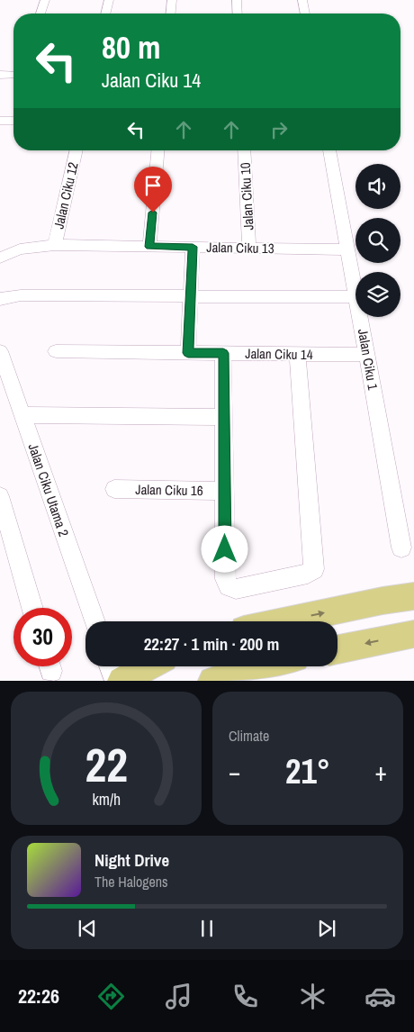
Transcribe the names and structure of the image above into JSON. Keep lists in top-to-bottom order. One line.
{"streets":{"street":["Jalan Ciku 12","Jalan Ciku 10","Jalan Ciku 13","Jalan Ciku 14","Jalan Ciku 1","Jalan Ciku Utama 2","Jalan Ciku 16"]},"crossings":[["Jalan Ciku 12","Jalan Ciku 13"],["Jalan Ciku 10","Jalan Ciku 13"],["Jalan Ciku 13","Jalan Ciku 1"],["Jalan Ciku 14","Jalan Ciku 1"]],"page":{"turn":["80 m","Jalan Ciku 14"],"limit":"30","trip":"22:27 · 1 min · 200 m","tile":"Climate","heat":["−","21°","+"],"song":["Night Drive","The Halogens"],"tabs":"22:26","gauge":["22","km/h"]}}
